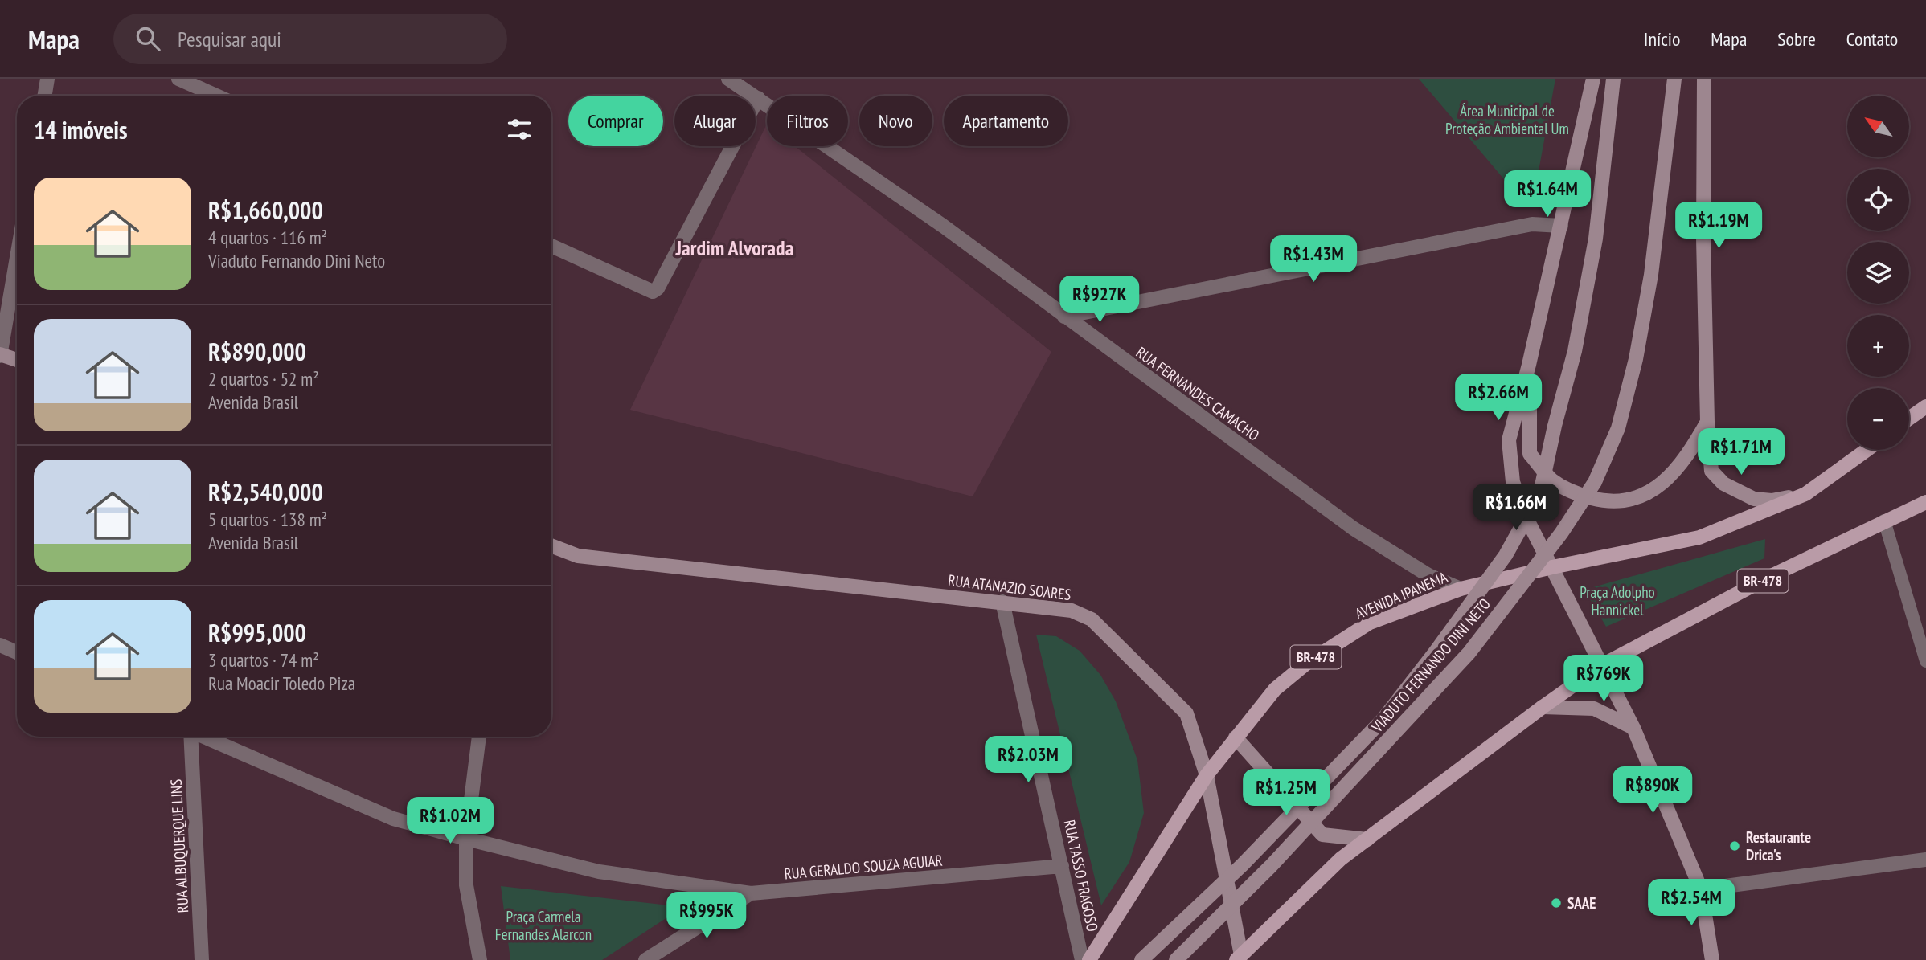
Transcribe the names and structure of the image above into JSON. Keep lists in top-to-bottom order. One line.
{"streets":{"main road":["BR-478","RUA ATANAZIO SOARES","AVENIDA IPANEMA","VIADUTO FERNANDO DINI NETO"],"street":["RUA FERNANDES CAMACHO","RUA ALBUQUERQUE LINS","RUA GERALDO SOUZA AGUIAR","RUA TASSO FRAGOSO"]},"crossings":[["RUA FERNANDES CAMACHO","AVENIDA IPANEMA"],["BR-478","RUA ATANAZIO SOARES"],["BR-478","AVENIDA IPANEMA"],["RUA ATANAZIO SOARES","AVENIDA IPANEMA"],["RUA ATANAZIO SOARES","RUA TASSO FRAGOSO"],["RUA GERALDO SOUZA AGUIAR","RUA TASSO FRAGOSO"]],"districts":["Jardim Alvorada"],"parks":["Área Municipal de Proteção Ambiental Um","Praça Adolpho Hannickel","Praça Carmela Fernandes Alarcon"],"places":["Restaurante Drica's","SAAE"],"north":"top left","page":{"header":"Mapa","search":"Pesquisar aqui","nav":["Início","Mapa","Sobre","Contato"],"map_buttons":["+","−"],"chip":["Comprar","Alugar","Filtros","Novo","Apartamento"],"heading":"14 imóveis","list":[{"name":"R$1,660,000","note":"4 quartos · 116 m² · Viaduto Fernando Dini Neto"},{"name":"R$890,000","note":"2 quartos · 52 m² · Avenida Brasil"},{"name":"R$2,540,000","note":"5 quartos · 138 m² · Avenida Brasil"},{"name":"R$995,000","note":"3 quartos · 74 m² · Rua Moacir Toledo Piza"}],"price":["R$1.64M","R$1.19M","R$1.43M","R$927K","R$2.66M","R$1.71M","R$1.66M","R$769K","R$2.03M","R$890K","R$1.25M","R$1.02M","R$2.54M","R$995K"]}}
